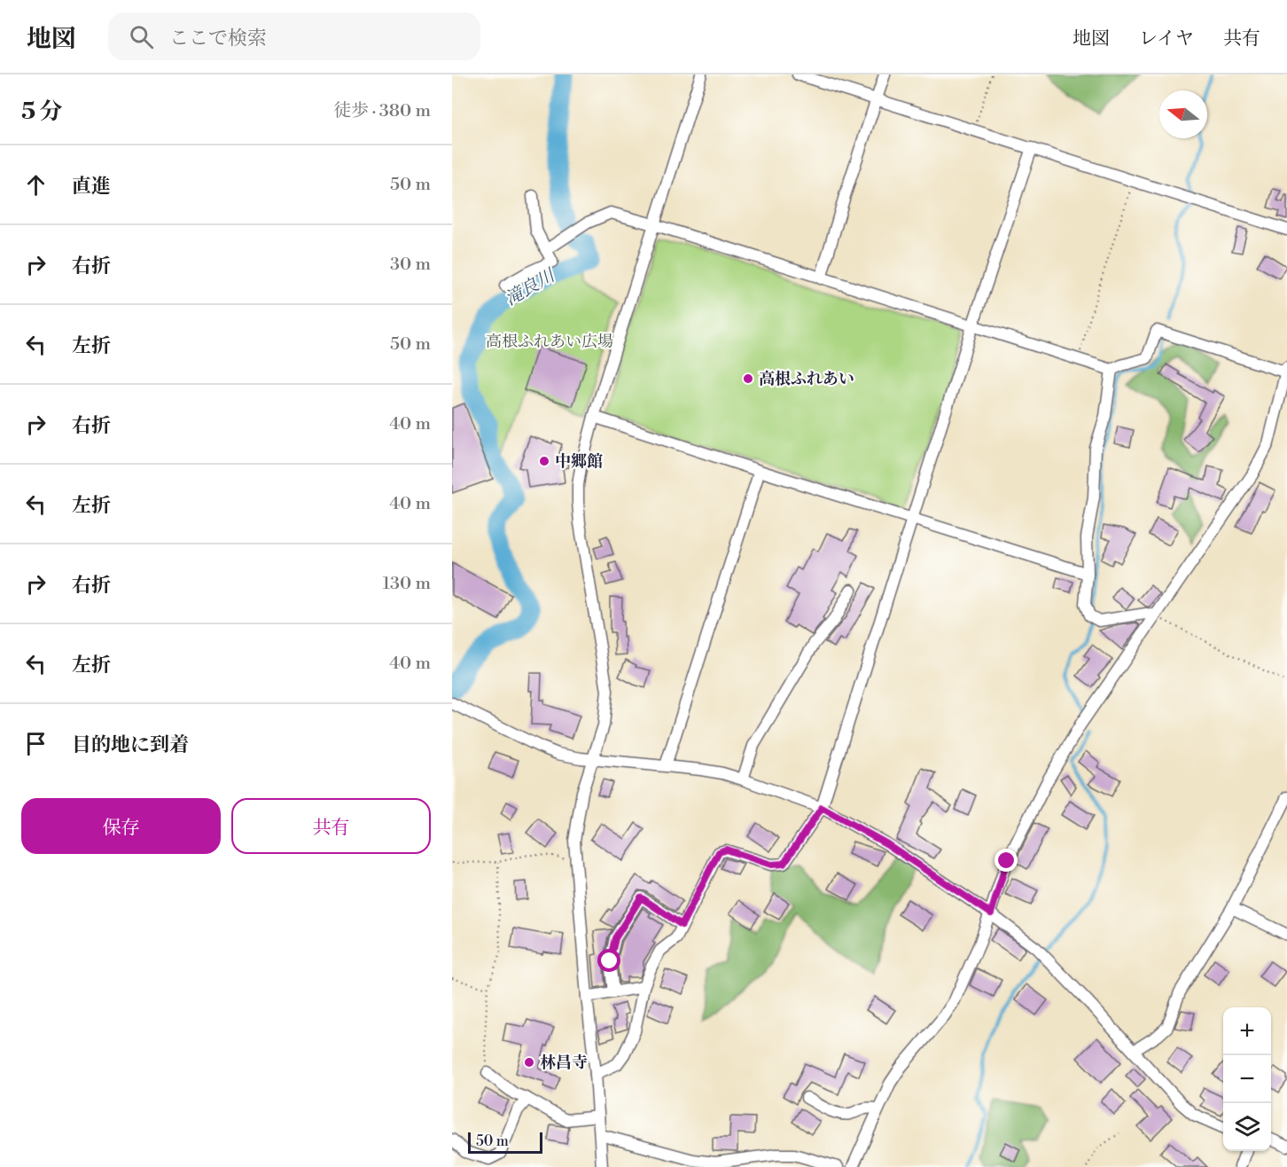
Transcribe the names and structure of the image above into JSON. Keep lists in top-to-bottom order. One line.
{"water":["滝良川"],"parks":["高根ふれあい広場"],"places":["高根ふれあい","中郷館","林昌寺"],"scale_bar":"50 m","north":"left","page":{"header":"地図","search":"ここで検索","nav":["地図","レイヤ","共有"],"heading":["5 分","徒歩 · 380 m"],"list":[["直進","50 m"],["右折","30 m"],["左折","50 m"],["右折","40 m"],["左折","40 m"],["右折","130 m"],["左折","40 m"],"目的地に到着"],"buttons":["保存","共有"],"map_buttons":["+","−"],"scale":"50 m"}}
